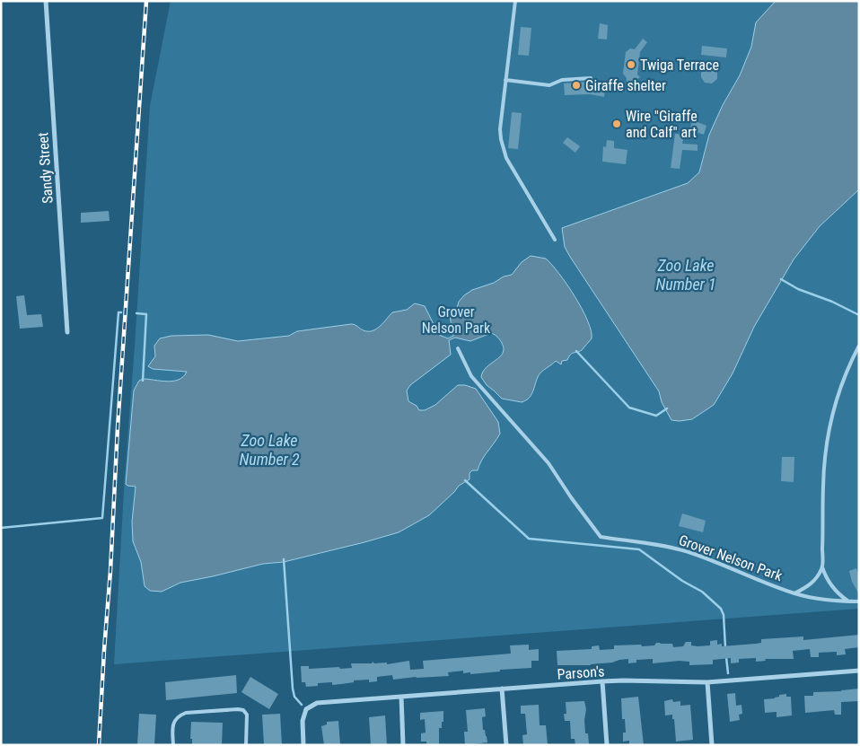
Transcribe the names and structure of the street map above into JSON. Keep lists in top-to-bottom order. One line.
{"streets":{"street":["Sandy Street","Parson's"],"lane":["Grover Nelson Park"]},"water":["Zoo Lake Number 1","Zoo Lake Number 2"],"parks":["Grover Nelson Park"],"places":["Twiga Terrace","Giraffe shelter","Wire \"Giraffe and Calf\" art"]}
